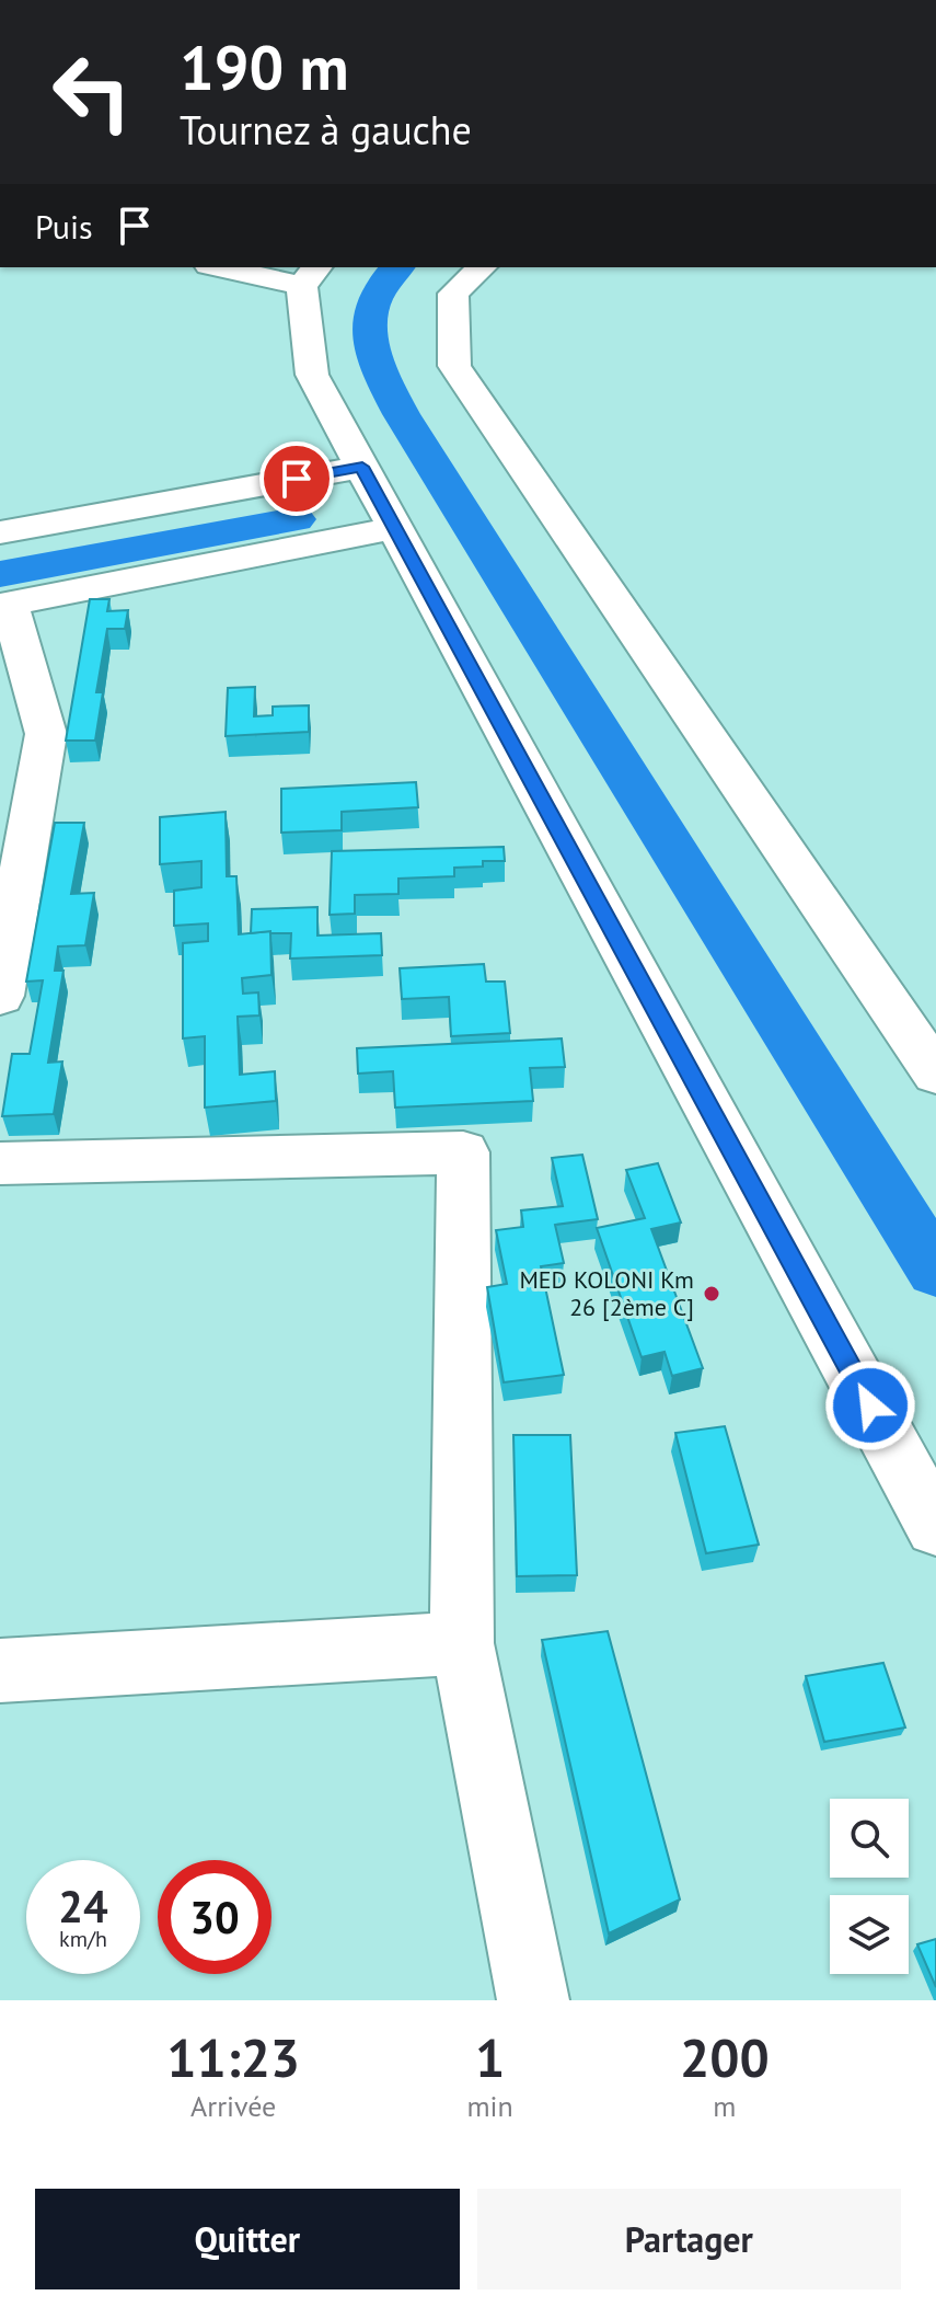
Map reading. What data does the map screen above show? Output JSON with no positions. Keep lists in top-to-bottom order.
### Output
{
  "places": ["MED KOLONI Km 26 [2ème C]"],
  "page": {
    "turn": ["190 m", "Tournez à gauche"],
    "then": "Puis",
    "speed": "24 km/h",
    "limit": "30",
    "eta": [
      "11:23",
      "Arrivée",
      "1",
      "min",
      "200",
      "m"
    ],
    "buttons": ["Quitter", "Partager"]
  }
}
